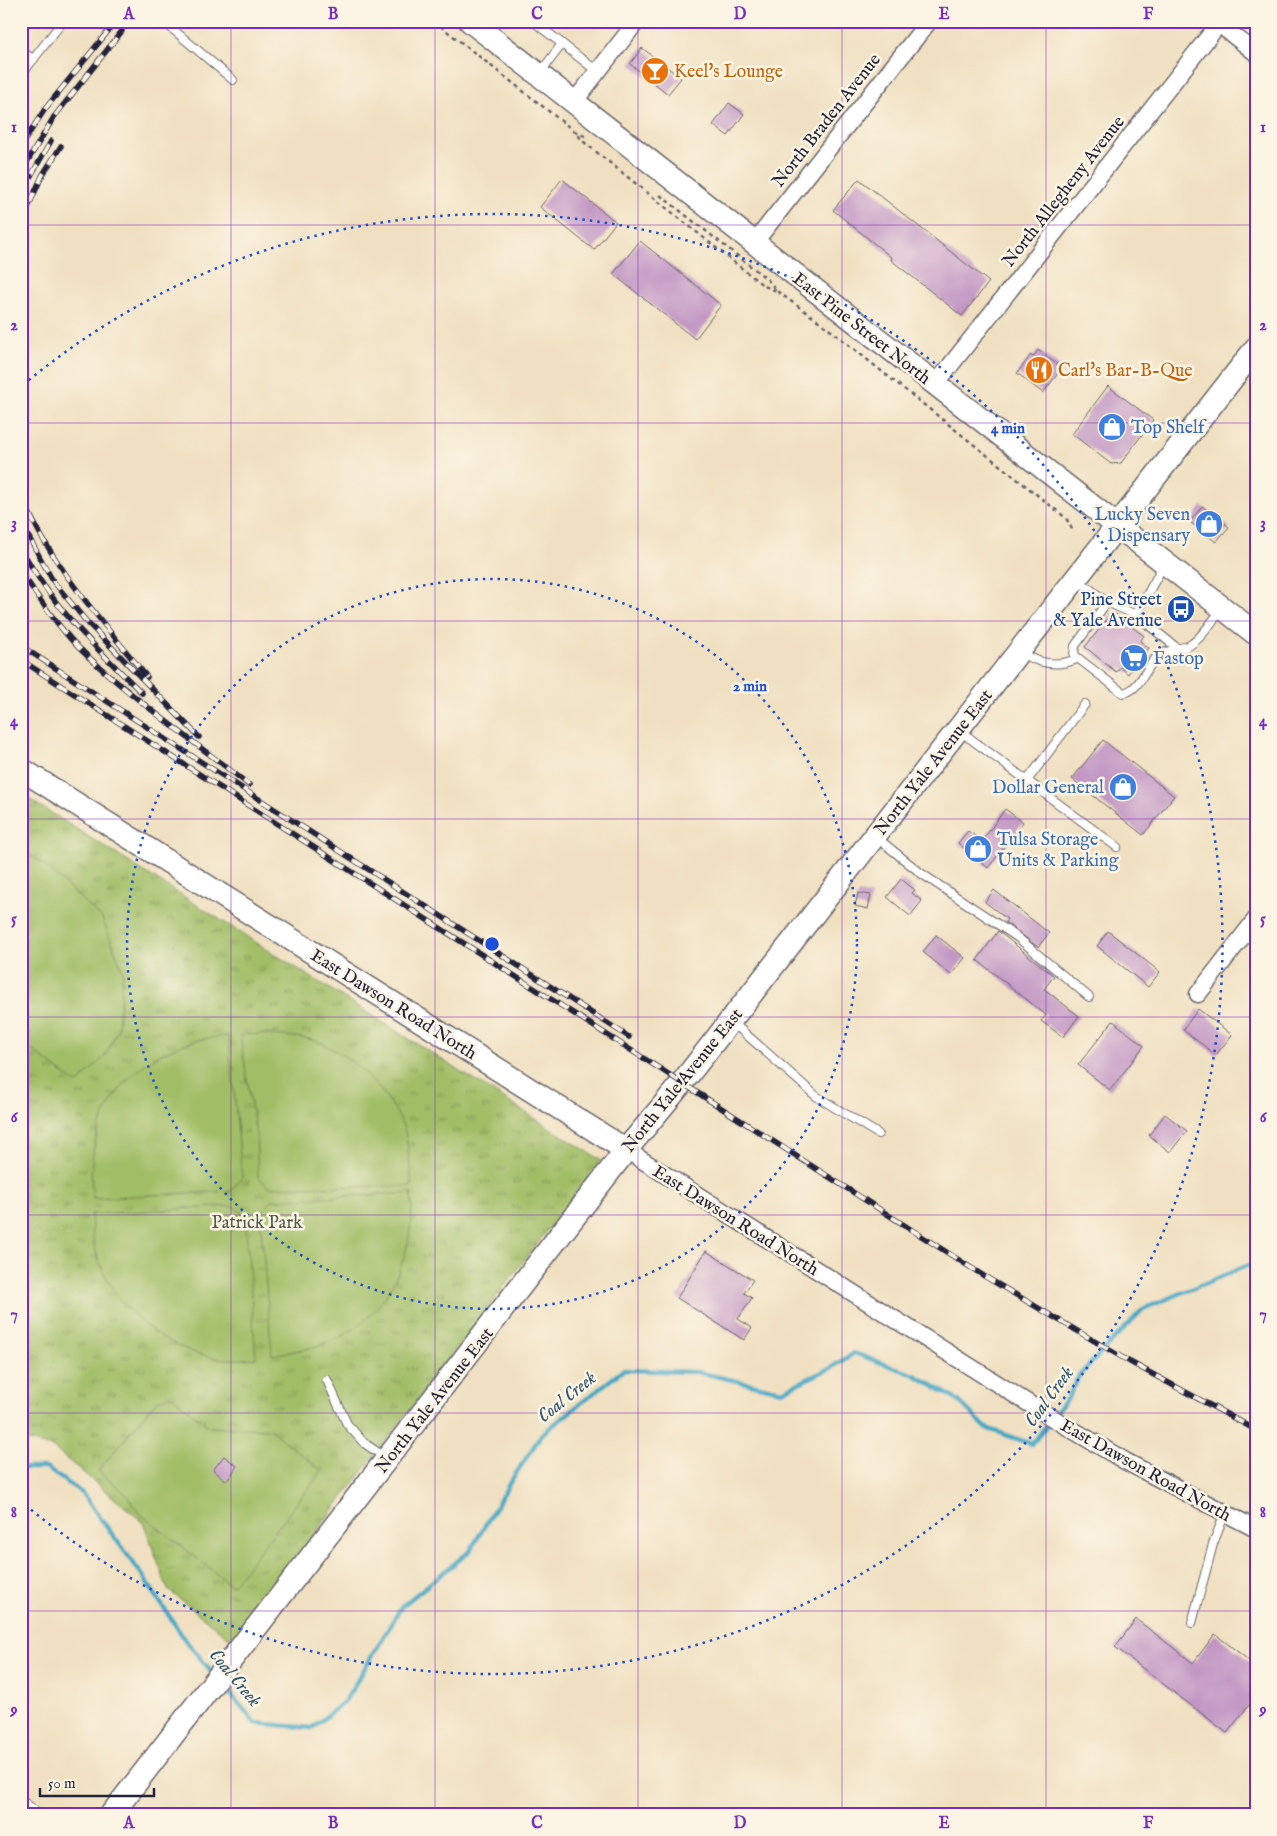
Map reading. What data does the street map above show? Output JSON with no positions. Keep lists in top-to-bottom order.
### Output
{
  "streets": {
    "main road": ["East Pine Street North", "North Yale Avenue East", "East Dawson Road North"],
    "street": ["North Braden Avenue", "North Allegheny Avenue"]
  },
  "crossings": [
    ["North Braden Avenue", "East Pine Street North"],
    ["North Allegheny Avenue", "East Pine Street North"],
    ["East Pine Street North", "North Yale Avenue East"],
    ["North Yale Avenue East", "East Dawson Road North"]
  ],
  "water": ["Coal Creek"],
  "parks": ["Patrick Park"],
  "places": {
    "bar": ["Keel's Lounge"],
    "restaurant": ["Carl's Bar-B-Que"],
    "shop": [
      "Top Shelf",
      "Lucky Seven Dispensary",
      "Dollar General",
      "Tulsa Storage Units & Parking"
    ],
    "bus stop": ["Pine Street & Yale Avenue"],
    "supermarket": ["Fastop"]
  },
  "scale_bar": "50 m",
  "grid": {
    "columns": [
      "A",
      "B",
      "C",
      "D",
      "E",
      "F"
    ],
    "rows": [
      "1",
      "2",
      "3",
      "4",
      "5",
      "6",
      "7",
      "8",
      "9"
    ]
  },
  "rings": ["4 min", "2 min"]
}
